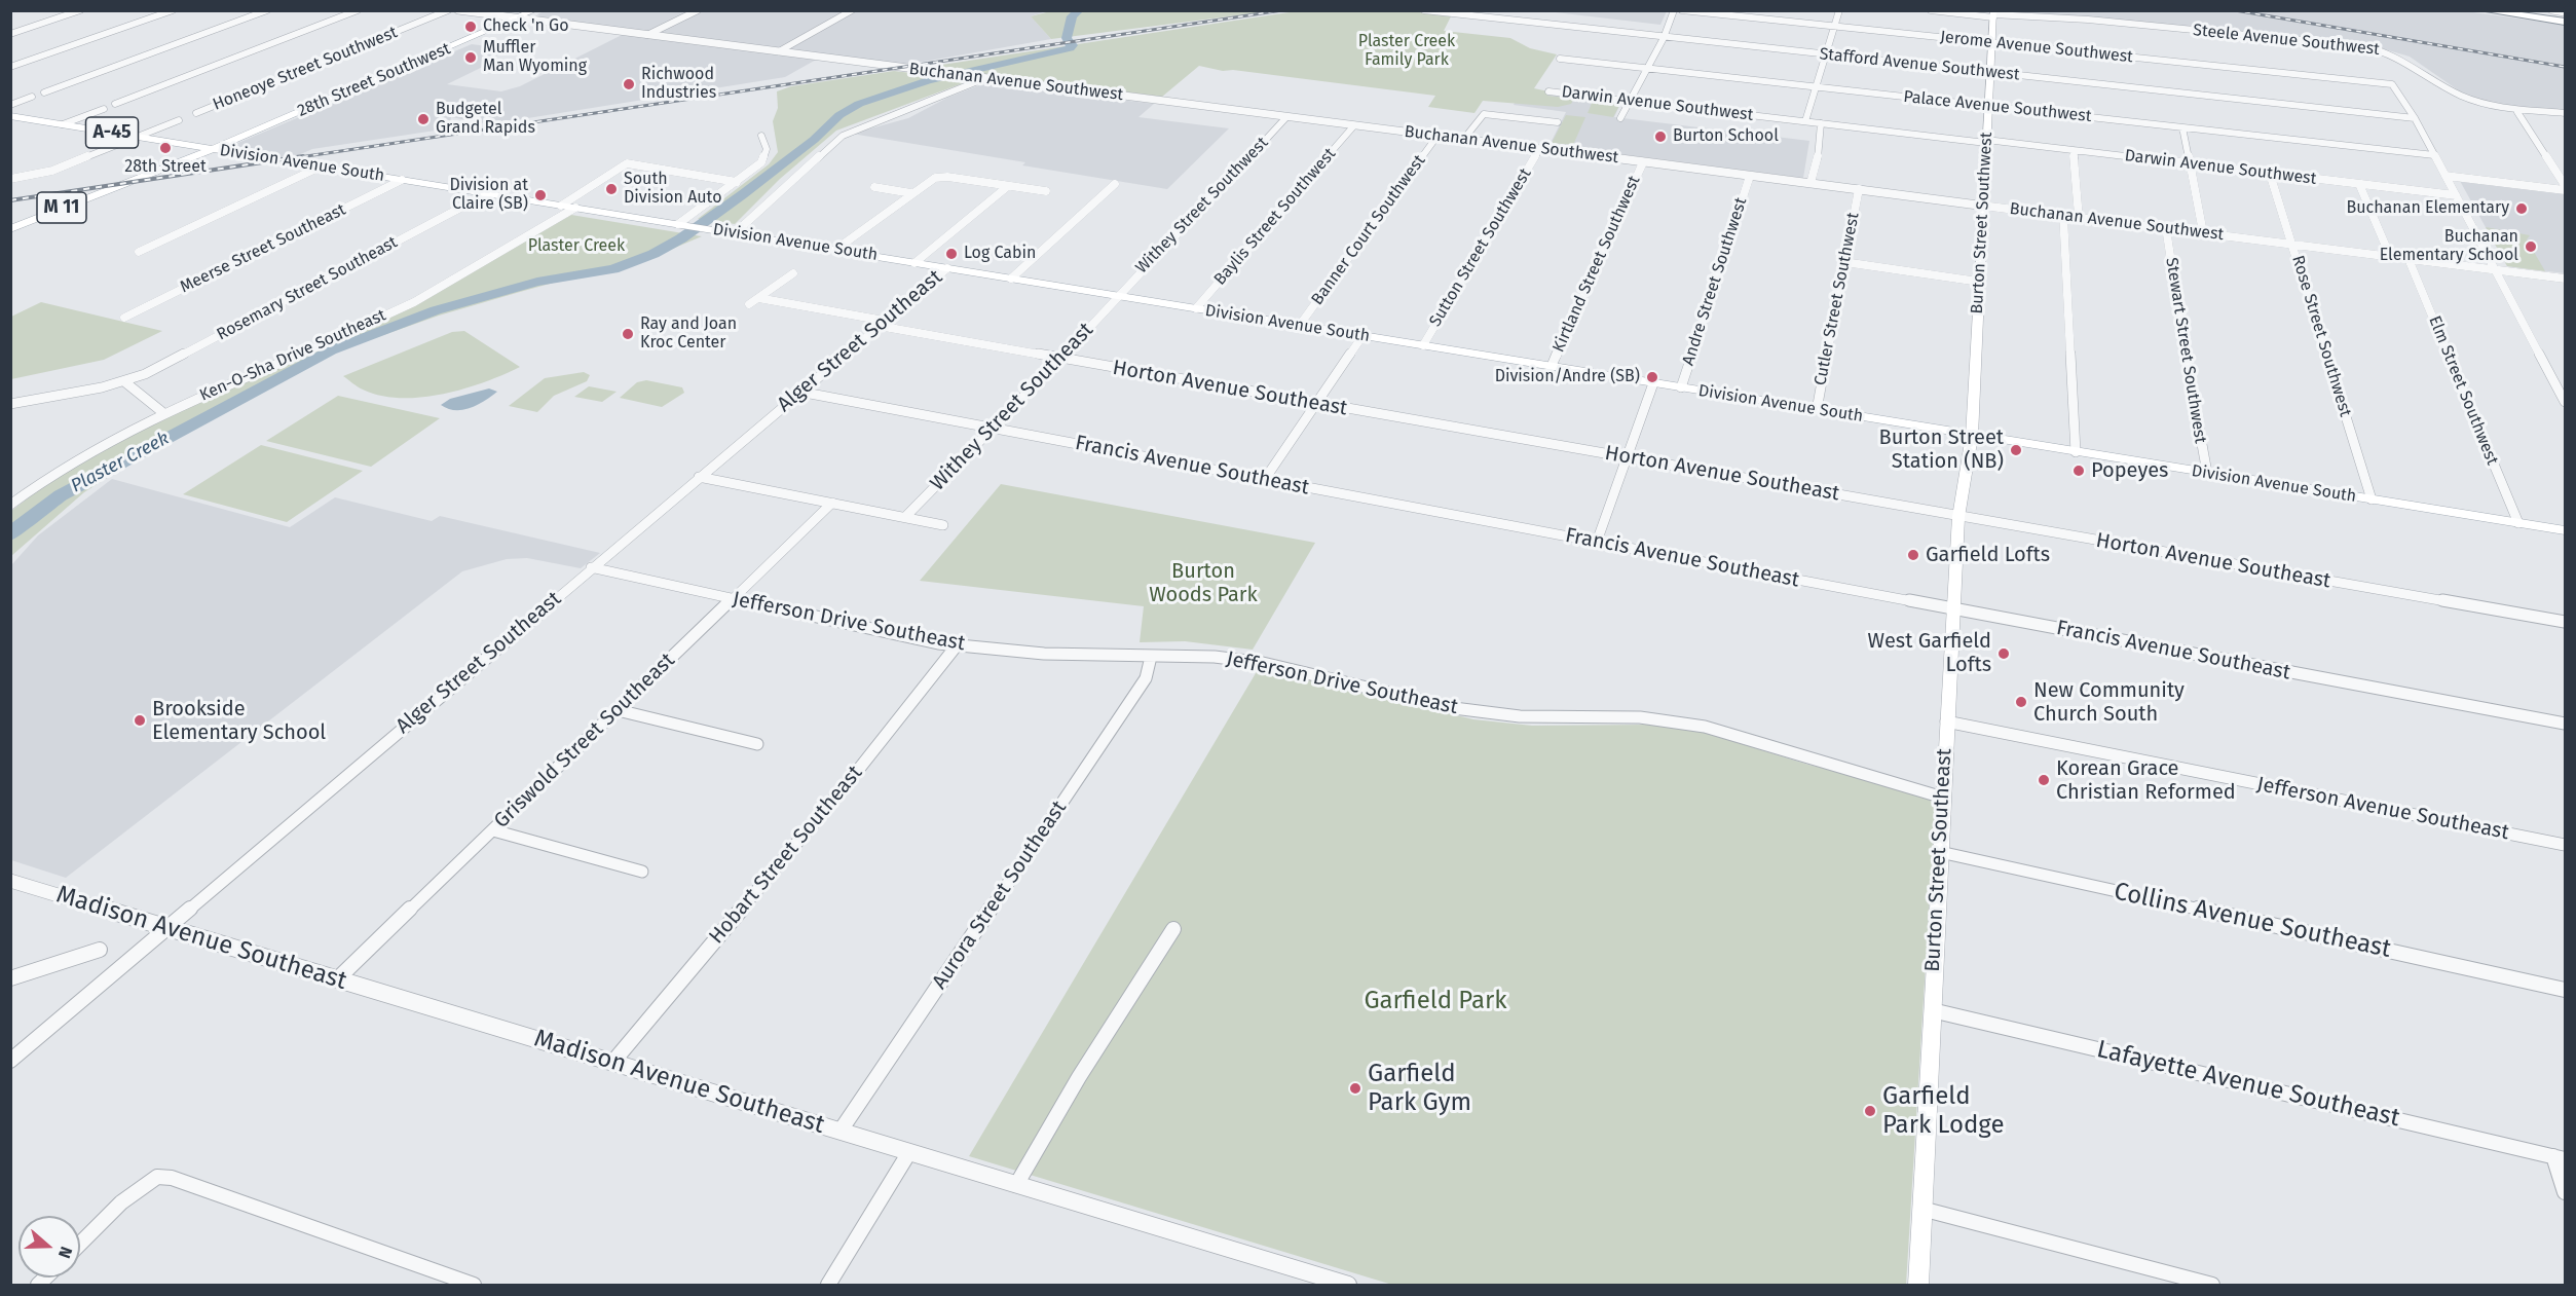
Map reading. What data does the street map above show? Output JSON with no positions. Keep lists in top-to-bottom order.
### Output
{
  "streets": {
    "main road": [
      "28th Street Southwest",
      "A-45",
      "Division Avenue South",
      "M 11",
      "Burton Street Southwest",
      "Burton Street Southeast"
    ],
    "street": [
      "Steele Avenue Southwest",
      "Jerome Avenue Southwest",
      "Stafford Avenue Southwest",
      "Honeoye Street Southwest",
      "Buchanan Avenue Southwest",
      "Darwin Avenue Southwest",
      "Palace Avenue Southwest",
      "Withey Street Southwest",
      "Baylis Street Southwest",
      "Banner Court Southwest",
      "Sutton Street Southwest",
      "Meerse Street Southeast",
      "Kirtland Street Southwest",
      "Andre Street Southwest",
      "Rosemary Street Southeast",
      "Cutler Street Southwest",
      "Rose Street Southwest",
      "Alger Street Southeast",
      "Stewart Street Southwest",
      "Ken-O-Sha Drive Southeast",
      "Horton Avenue Southeast",
      "Elm Street Southwest",
      "Withey Street Southeast",
      "Francis Avenue Southeast",
      "Jefferson Drive Southeast",
      "Griswold Street Southeast",
      "Jefferson Avenue Southeast",
      "Hobart Street Southeast",
      "Aurora Street Southeast",
      "Collins Avenue Southeast",
      "Madison Avenue Southeast",
      "Lafayette Avenue Southeast"
    ]
  },
  "crossings": [
    ["Steele Avenue Southwest", "Burton Street Southwest"],
    ["Jerome Avenue Southwest", "Stafford Avenue Southwest"],
    ["Jerome Avenue Southwest", "Burton Street Southwest"],
    ["Stafford Avenue Southwest", "Burton Street Southwest"],
    ["28th Street Southwest", "Buchanan Avenue Southwest"],
    ["28th Street Southwest", "Division Avenue South"],
    ["28th Street Southwest", "M 11"],
    ["Buchanan Avenue Southwest", "Withey Street Southwest"],
    ["Buchanan Avenue Southwest", "Baylis Street Southwest"],
    ["Buchanan Avenue Southwest", "Burton Street Southwest"],
    ["Buchanan Avenue Southwest", "Banner Court Southwest"],
    ["Buchanan Avenue Southwest", "Sutton Street Southwest"],
    ["Buchanan Avenue Southwest", "Kirtland Street Southwest"],
    ["Buchanan Avenue Southwest", "Andre Street Southwest"],
    ["Buchanan Avenue Southwest", "Cutler Street Southwest"],
    ["Buchanan Avenue Southwest", "Rose Street Southwest"],
    ["Buchanan Avenue Southwest", "Stewart Street Southwest"],
    ["Buchanan Avenue Southwest", "Elm Street Southwest"],
    ["Darwin Avenue Southwest", "Burton Street Southwest"],
    ["Darwin Avenue Southwest", "Rose Street Southwest"],
    ["Palace Avenue Southwest", "Burton Street Southwest"],
    ["Division Avenue South", "Withey Street Southwest"],
    ["Division Avenue South", "M 11"],
    ["Division Avenue South", "Baylis Street Southwest"],
    ["Division Avenue South", "Burton Street Southwest"],
    ["Division Avenue South", "Banner Court Southwest"],
    ["Division Avenue South", "Sutton Street Southwest"],
    ["Division Avenue South", "Meerse Street Southeast"],
    ["Division Avenue South", "Kirtland Street Southwest"],
    ["Division Avenue South", "Andre Street Southwest"],
    ["Division Avenue South", "Rosemary Street Southeast"],
    ["Division Avenue South", "Cutler Street Southwest"],
    ["Division Avenue South", "Rose Street Southwest"],
    ["Division Avenue South", "Alger Street Southeast"],
    ["Division Avenue South", "Stewart Street Southwest"],
    ["Division Avenue South", "Ken-O-Sha Drive Southeast"],
    ["Division Avenue South", "Elm Street Southwest"],
    ["Division Avenue South", "Withey Street Southeast"],
    ["Division Avenue South", "Burton Street Southeast"],
    ["Withey Street Southwest", "Withey Street Southeast"],
    ["Burton Street Southwest", "Burton Street Southeast"],
    ["Alger Street Southeast", "Horton Avenue Southeast"],
    ["Alger Street Southeast", "Francis Avenue Southeast"],
    ["Alger Street Southeast", "Jefferson Drive Southeast"],
    ["Alger Street Southeast", "Madison Avenue Southeast"],
    ["Horton Avenue Southeast", "Withey Street Southeast"],
    ["Horton Avenue Southeast", "Burton Street Southeast"],
    ["Withey Street Southeast", "Francis Avenue Southeast"],
    ["Francis Avenue Southeast", "Burton Street Southeast"],
    ["Jefferson Drive Southeast", "Griswold Street Southeast"],
    ["Jefferson Drive Southeast", "Hobart Street Southeast"],
    ["Jefferson Drive Southeast", "Burton Street Southeast"],
    ["Jefferson Drive Southeast", "Aurora Street Southeast"],
    ["Griswold Street Southeast", "Madison Avenue Southeast"],
    ["Jefferson Avenue Southeast", "Burton Street Southeast"],
    ["Hobart Street Southeast", "Madison Avenue Southeast"],
    ["Burton Street Southeast", "Collins Avenue Southeast"],
    ["Burton Street Southeast", "Lafayette Avenue Southeast"],
    ["Aurora Street Southeast", "Madison Avenue Southeast"]
  ],
  "water": ["Plaster Creek"],
  "parks": [
    "Plaster Creek Family Park",
    "Plaster Creek",
    "Burton Woods Park",
    "Garfield Park"
  ],
  "places": [
    "Check 'n Go",
    "Muffler Man Wyoming",
    "Richwood Industries",
    "Budgetel Grand Rapids",
    "Burton School",
    "28th Street",
    "South Division Auto",
    "Division at Claire (SB)",
    "Buchanan Elementary",
    "Buchanan Elementary School",
    "Log Cabin",
    "Ray and Joan Kroc Center",
    "Division/Andre (SB)",
    "Burton Street Station (NB)",
    "Popeyes",
    "Garfield Lofts",
    "West Garfield Lofts",
    "New Community Church South",
    "Brookside Elementary School",
    "Korean Grace Christian Reformed",
    "Garfield Park Gym",
    "Garfield Park Lodge"
  ],
  "north": "right"
}
